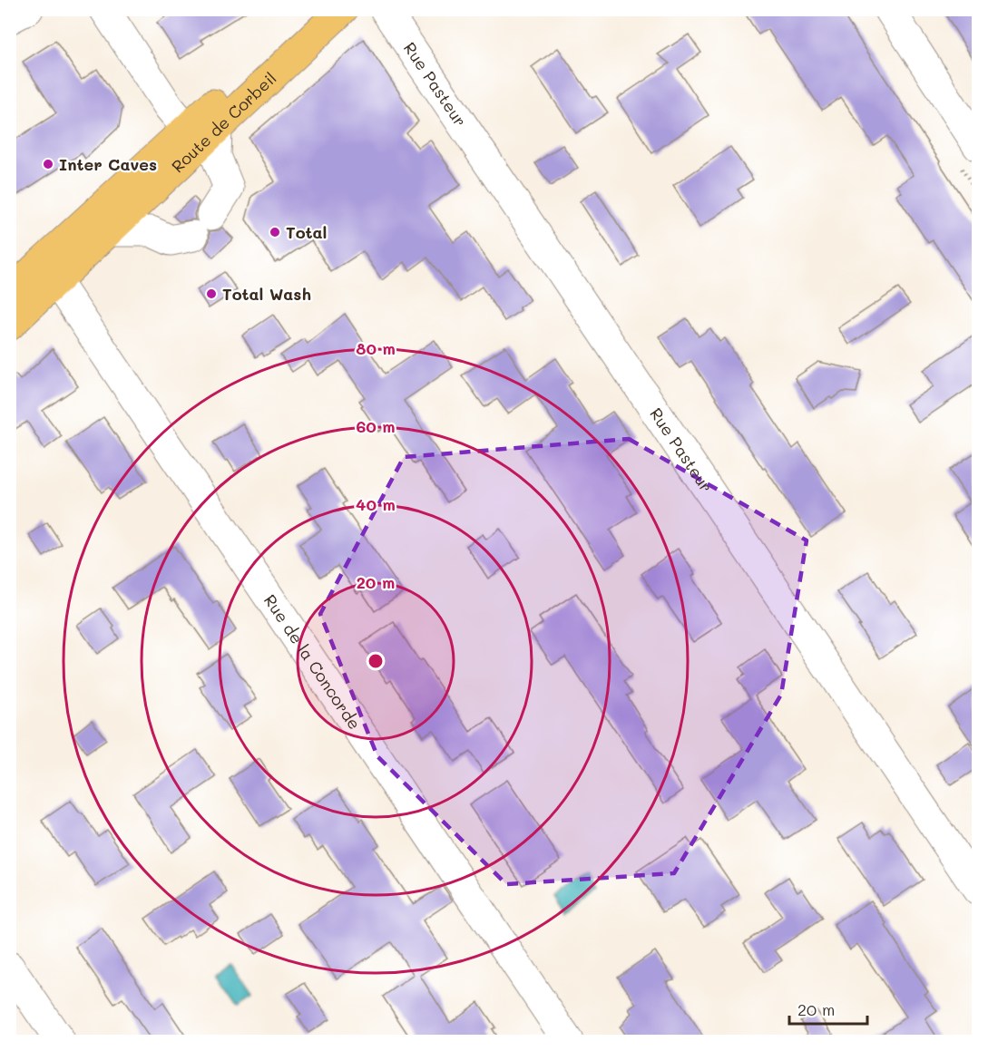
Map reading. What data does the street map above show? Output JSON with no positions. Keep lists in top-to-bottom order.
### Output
{
  "streets": {
    "main road": ["Route de Corbeil"],
    "street": ["Rue Pasteur", "Rue de la Concorde"]
  },
  "crossings": [
    ["Route de Corbeil", "Rue de la Concorde"]
  ],
  "places": ["Inter Caves", "Total", "Total Wash"],
  "scale_bar": "20 m",
  "rings": [
    "80 m",
    "60 m",
    "40 m",
    "20 m"
  ]
}
